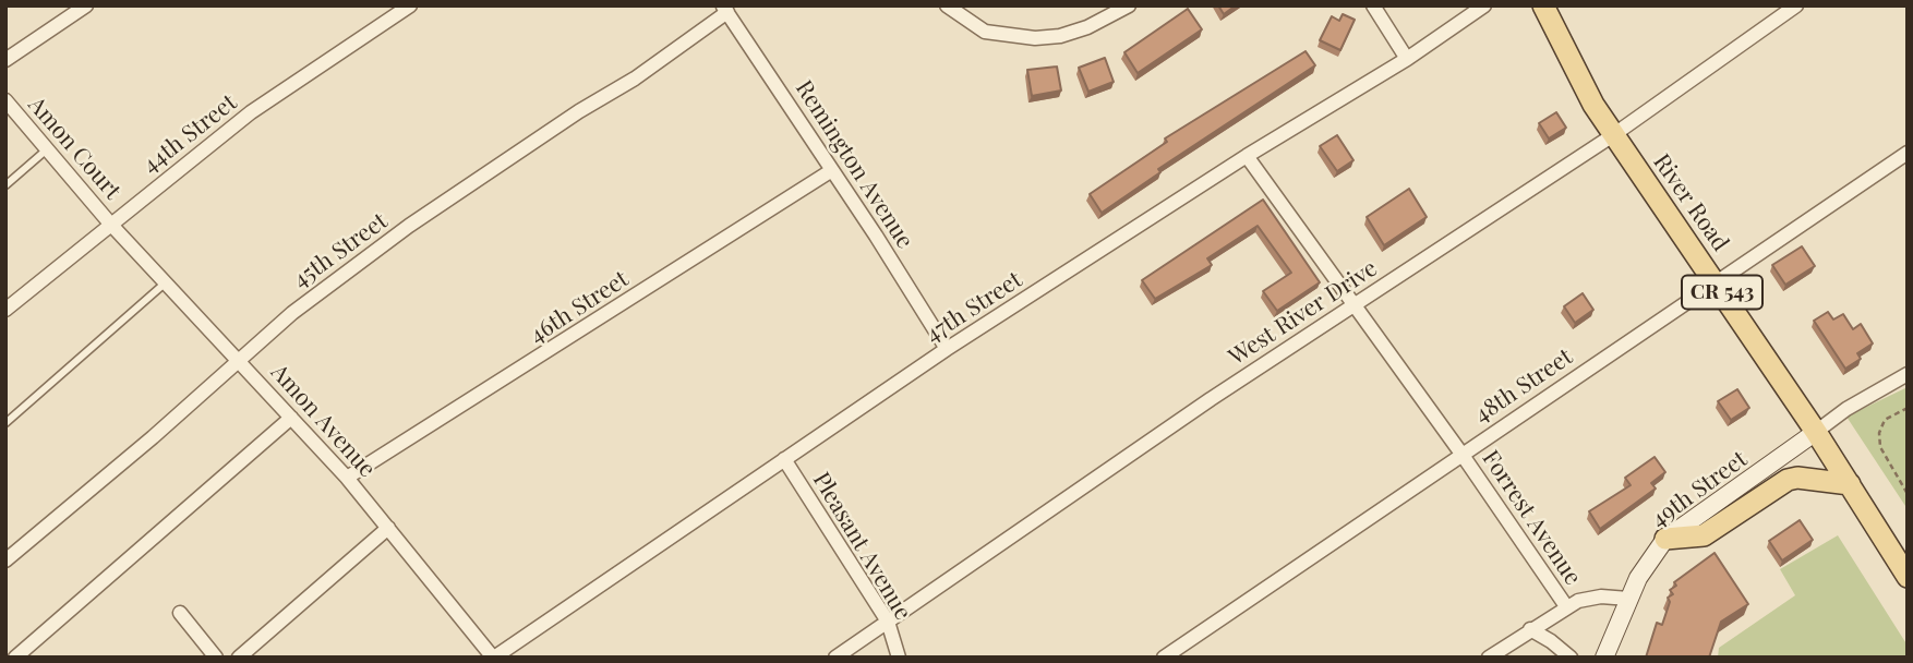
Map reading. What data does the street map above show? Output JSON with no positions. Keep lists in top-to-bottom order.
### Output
{
  "streets": {
    "main road": ["River Road", "CR 543", "49th Street"],
    "street": [
      "44th Street",
      "Amon Court",
      "Remington Avenue",
      "45th Street",
      "46th Street",
      "47th Street",
      "West River Drive",
      "48th Street",
      "Amon Avenue",
      "Forrest Avenue",
      "Pleasant Avenue"
    ]
  },
  "crossings": [
    ["44th Street", "Amon Court"],
    ["44th Street", "Amon Avenue"],
    ["Amon Court", "Amon Avenue"],
    ["Remington Avenue", "45th Street"],
    ["Remington Avenue", "46th Street"],
    ["Remington Avenue", "47th Street"],
    ["River Road", "West River Drive"],
    ["River Road", "48th Street"],
    ["River Road", "49th Street"],
    ["45th Street", "Amon Avenue"],
    ["46th Street", "Amon Avenue"],
    ["47th Street", "Amon Avenue"],
    ["47th Street", "Forrest Avenue"],
    ["47th Street", "Pleasant Avenue"],
    ["West River Drive", "Forrest Avenue"],
    ["West River Drive", "Pleasant Avenue"],
    ["48th Street", "Forrest Avenue"]
  ]
}
